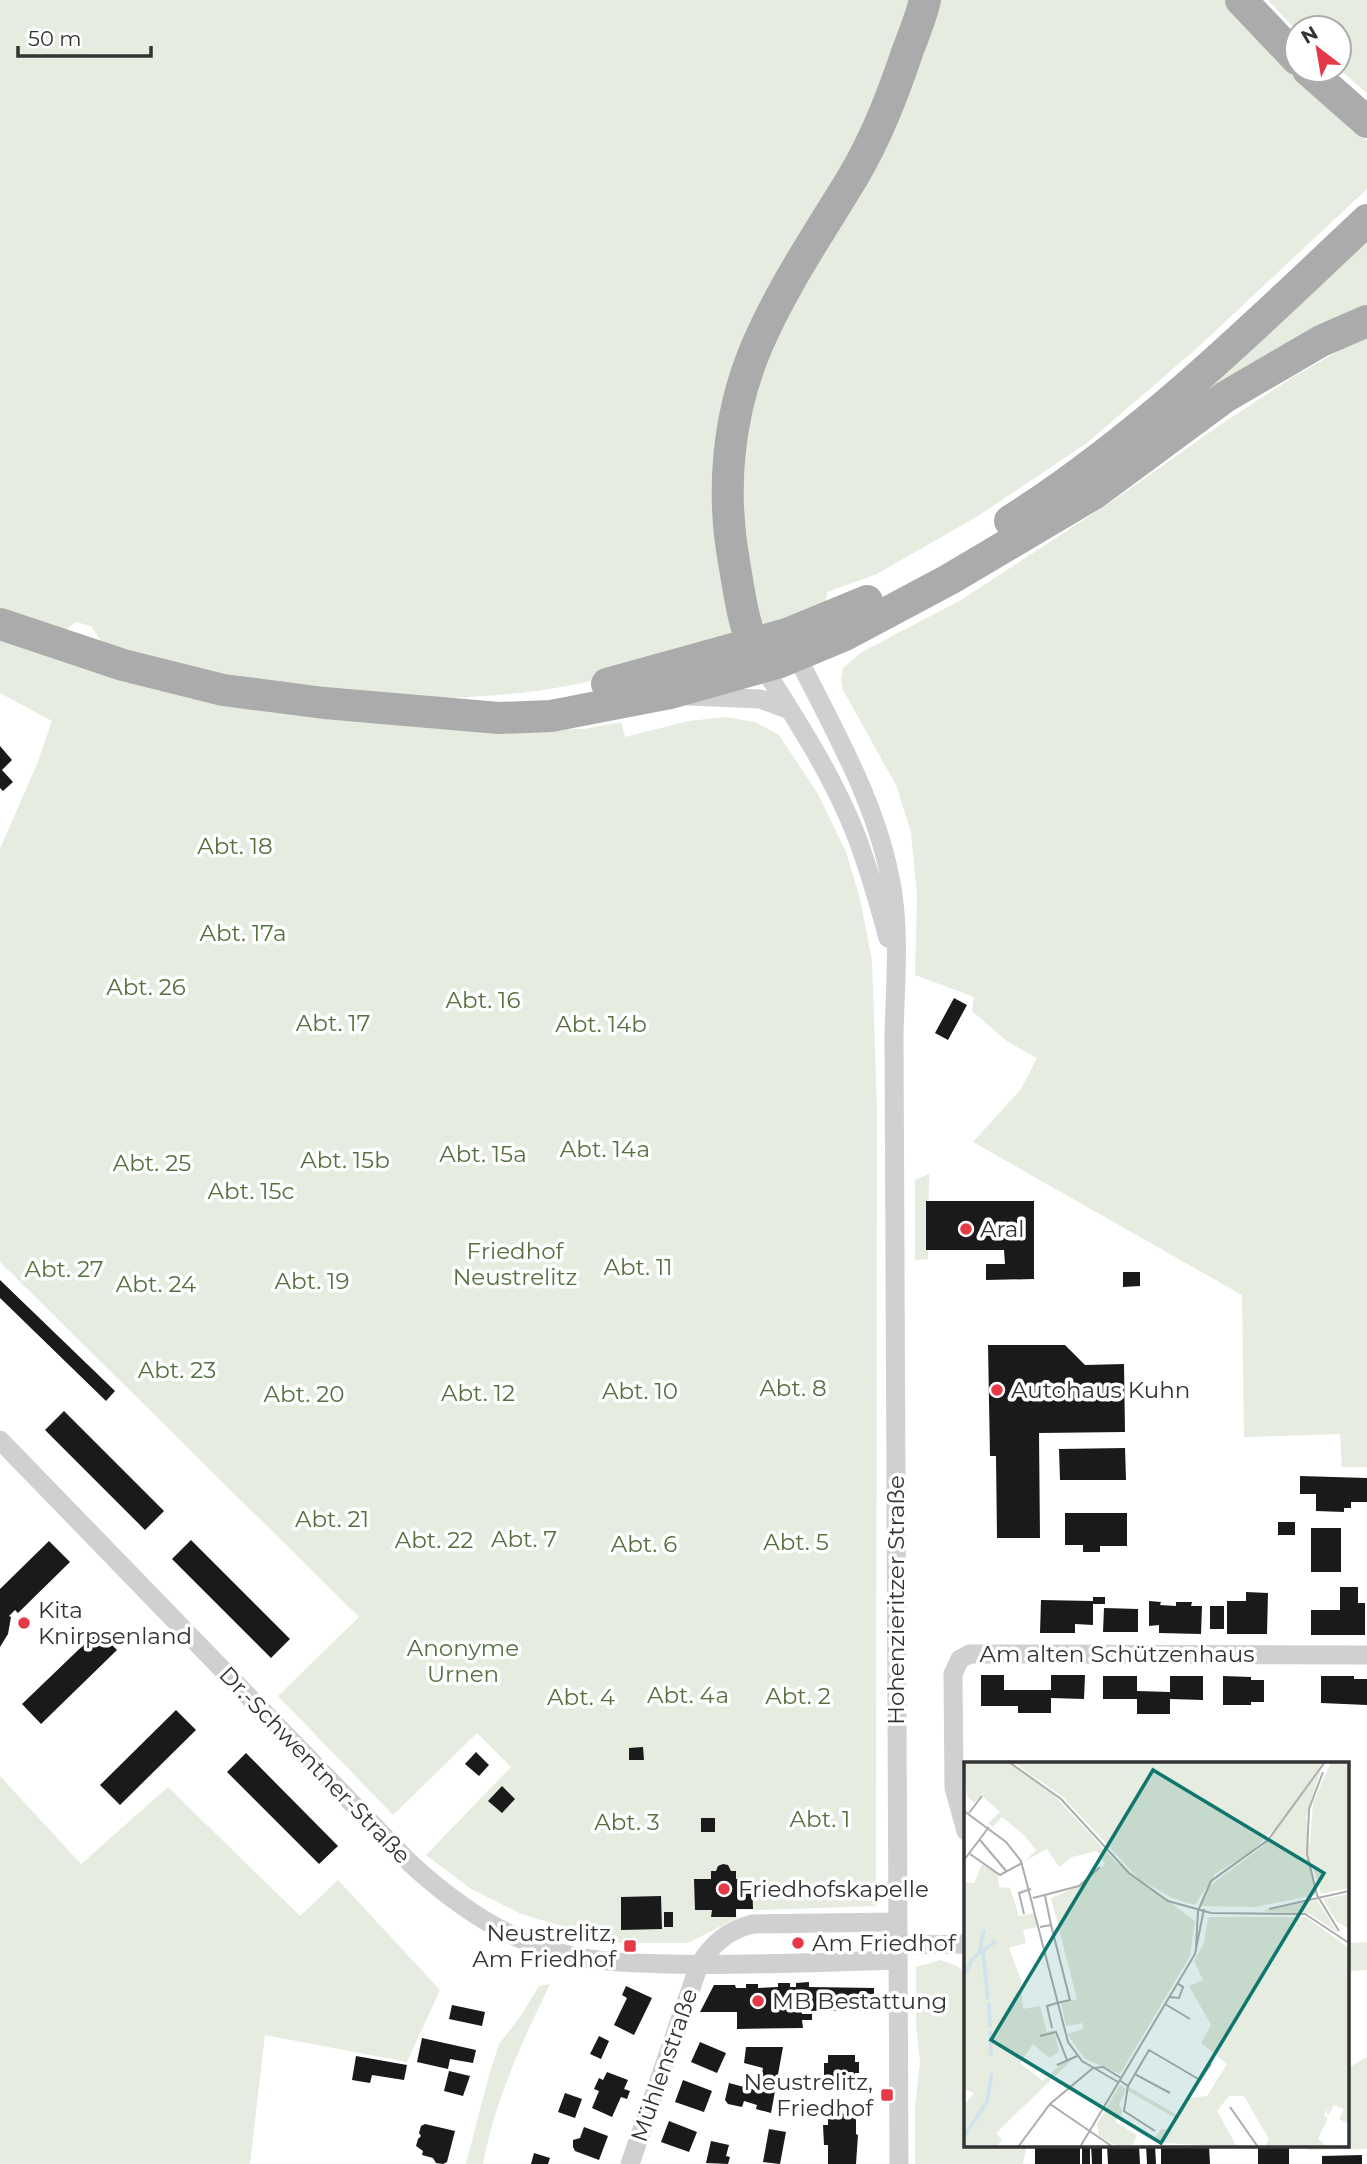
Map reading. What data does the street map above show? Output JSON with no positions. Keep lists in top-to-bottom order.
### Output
{
  "streets": {
    "street": [
      "Hohenzieritzer Straße",
      "Am alten Schützenhaus",
      "Dr.-Schwentner-Straße",
      "Mühlenstraße"
    ]
  },
  "crossings": [
    ["Hohenzieritzer Straße", "Dr.-Schwentner-Straße"],
    ["Dr.-Schwentner-Straße", "Mühlenstraße"]
  ],
  "parks": [
    "Abt. 18",
    "Abt. 17a",
    "Abt. 26",
    "Abt. 16",
    "Abt. 17",
    "Abt. 14b",
    "Abt. 14a",
    "Abt. 15a",
    "Abt. 15b",
    "Abt. 25",
    "Abt. 15c",
    "Friedhof Neustrelitz",
    "Abt. 11",
    "Abt. 27",
    "Abt. 19",
    "Abt. 24",
    "Abt. 23",
    "Abt. 8",
    "Abt. 10",
    "Abt. 12",
    "Abt. 20",
    "Abt. 21",
    "Abt. 7",
    "Abt. 22",
    "Abt. 5",
    "Abt. 6",
    "Anonyme Urnen",
    "Abt. 4a",
    "Abt. 2",
    "Abt. 4",
    "Abt. 1",
    "Abt. 3"
  ],
  "places": {
    "other": [
      "Aral",
      "Autohaus Kuhn",
      "Kita Knirpsenland",
      "Friedhofskapelle",
      "Am Friedhof",
      "MB Bestattung"
    ],
    "transit": ["Neustrelitz, Am Friedhof", "Neustrelitz, Friedhof"]
  },
  "scale_bar": "50 m",
  "north": "top left"
}
